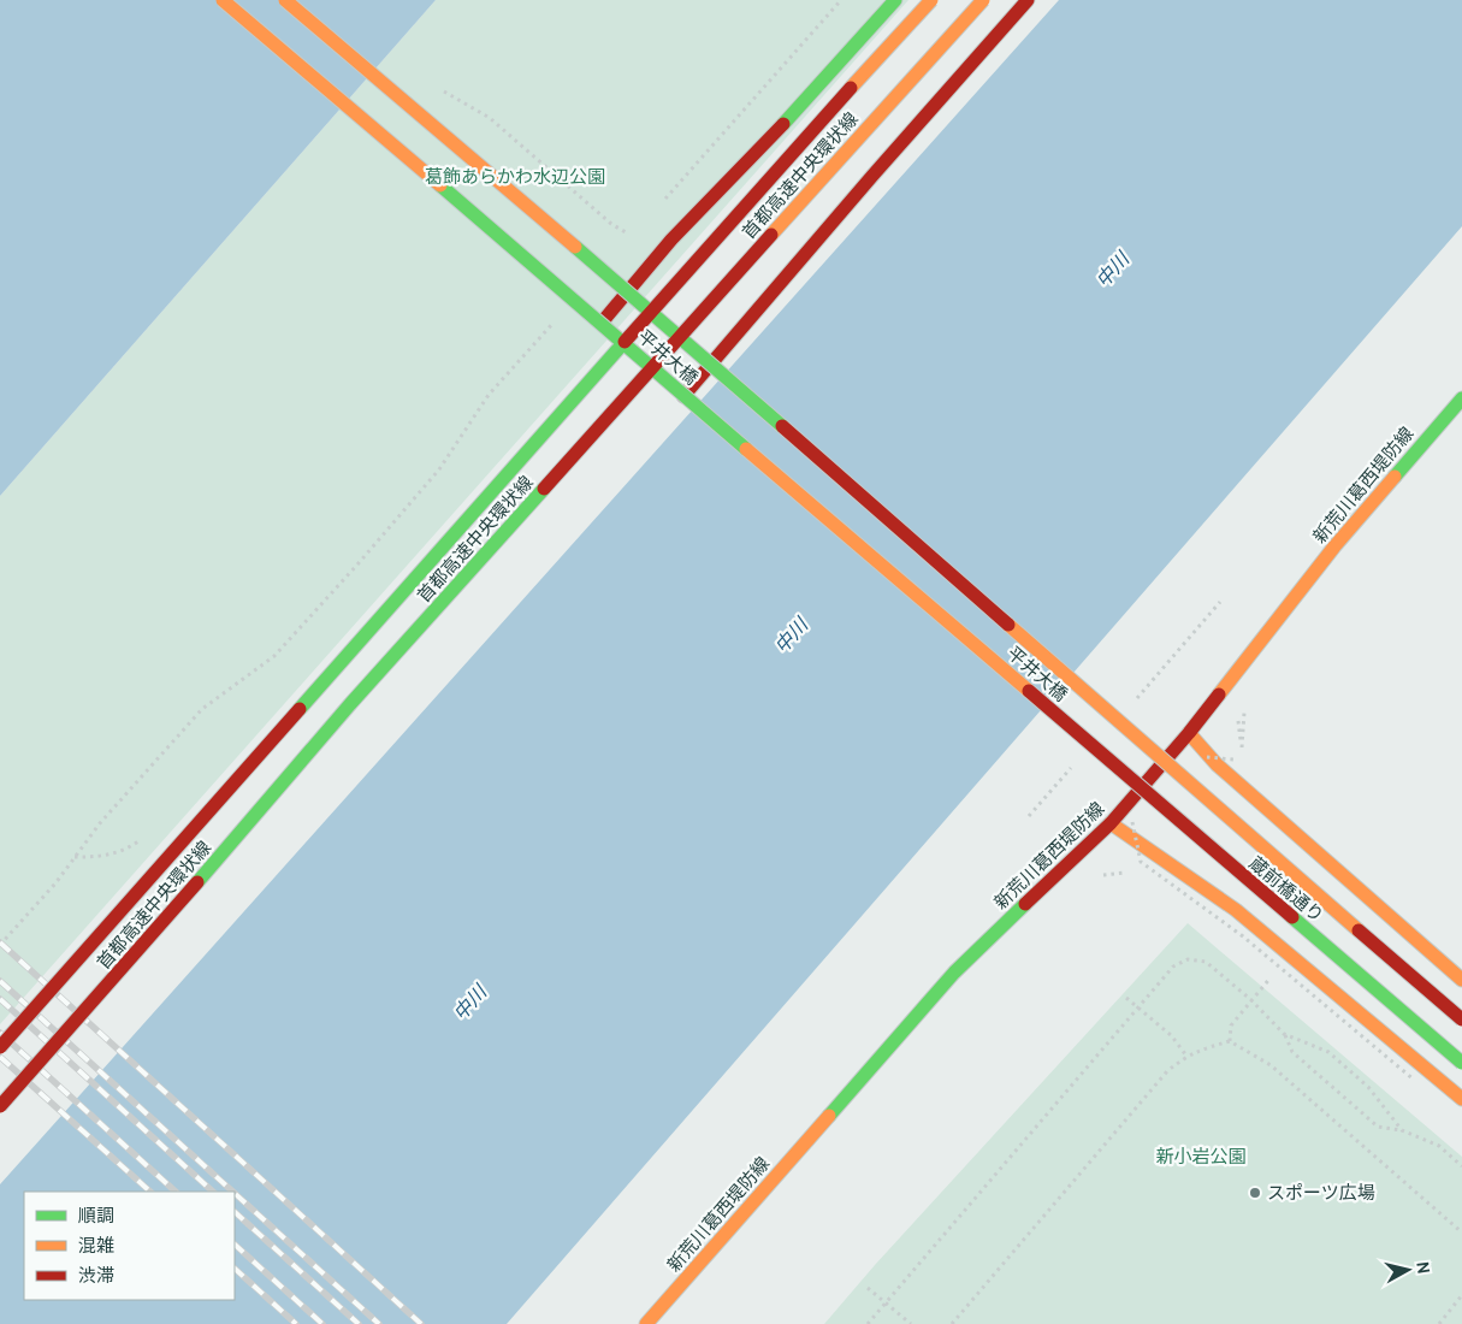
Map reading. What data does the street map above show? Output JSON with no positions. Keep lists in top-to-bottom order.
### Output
{
  "streets": {
    "main road": [
      "首都高速中央環状線",
      "平井大橋",
      "新荒川葛西堤防線",
      "蔵前橋通り"
    ]
  },
  "crossings": [
    ["平井大橋", "蔵前橋通り"]
  ],
  "water": ["中川"],
  "parks": ["葛飾あらかわ水辺公園", "新小岩公園"],
  "places": ["スポーツ広場"],
  "legend": ["順調", "混雑", "渋滞"],
  "north": "right"
}
